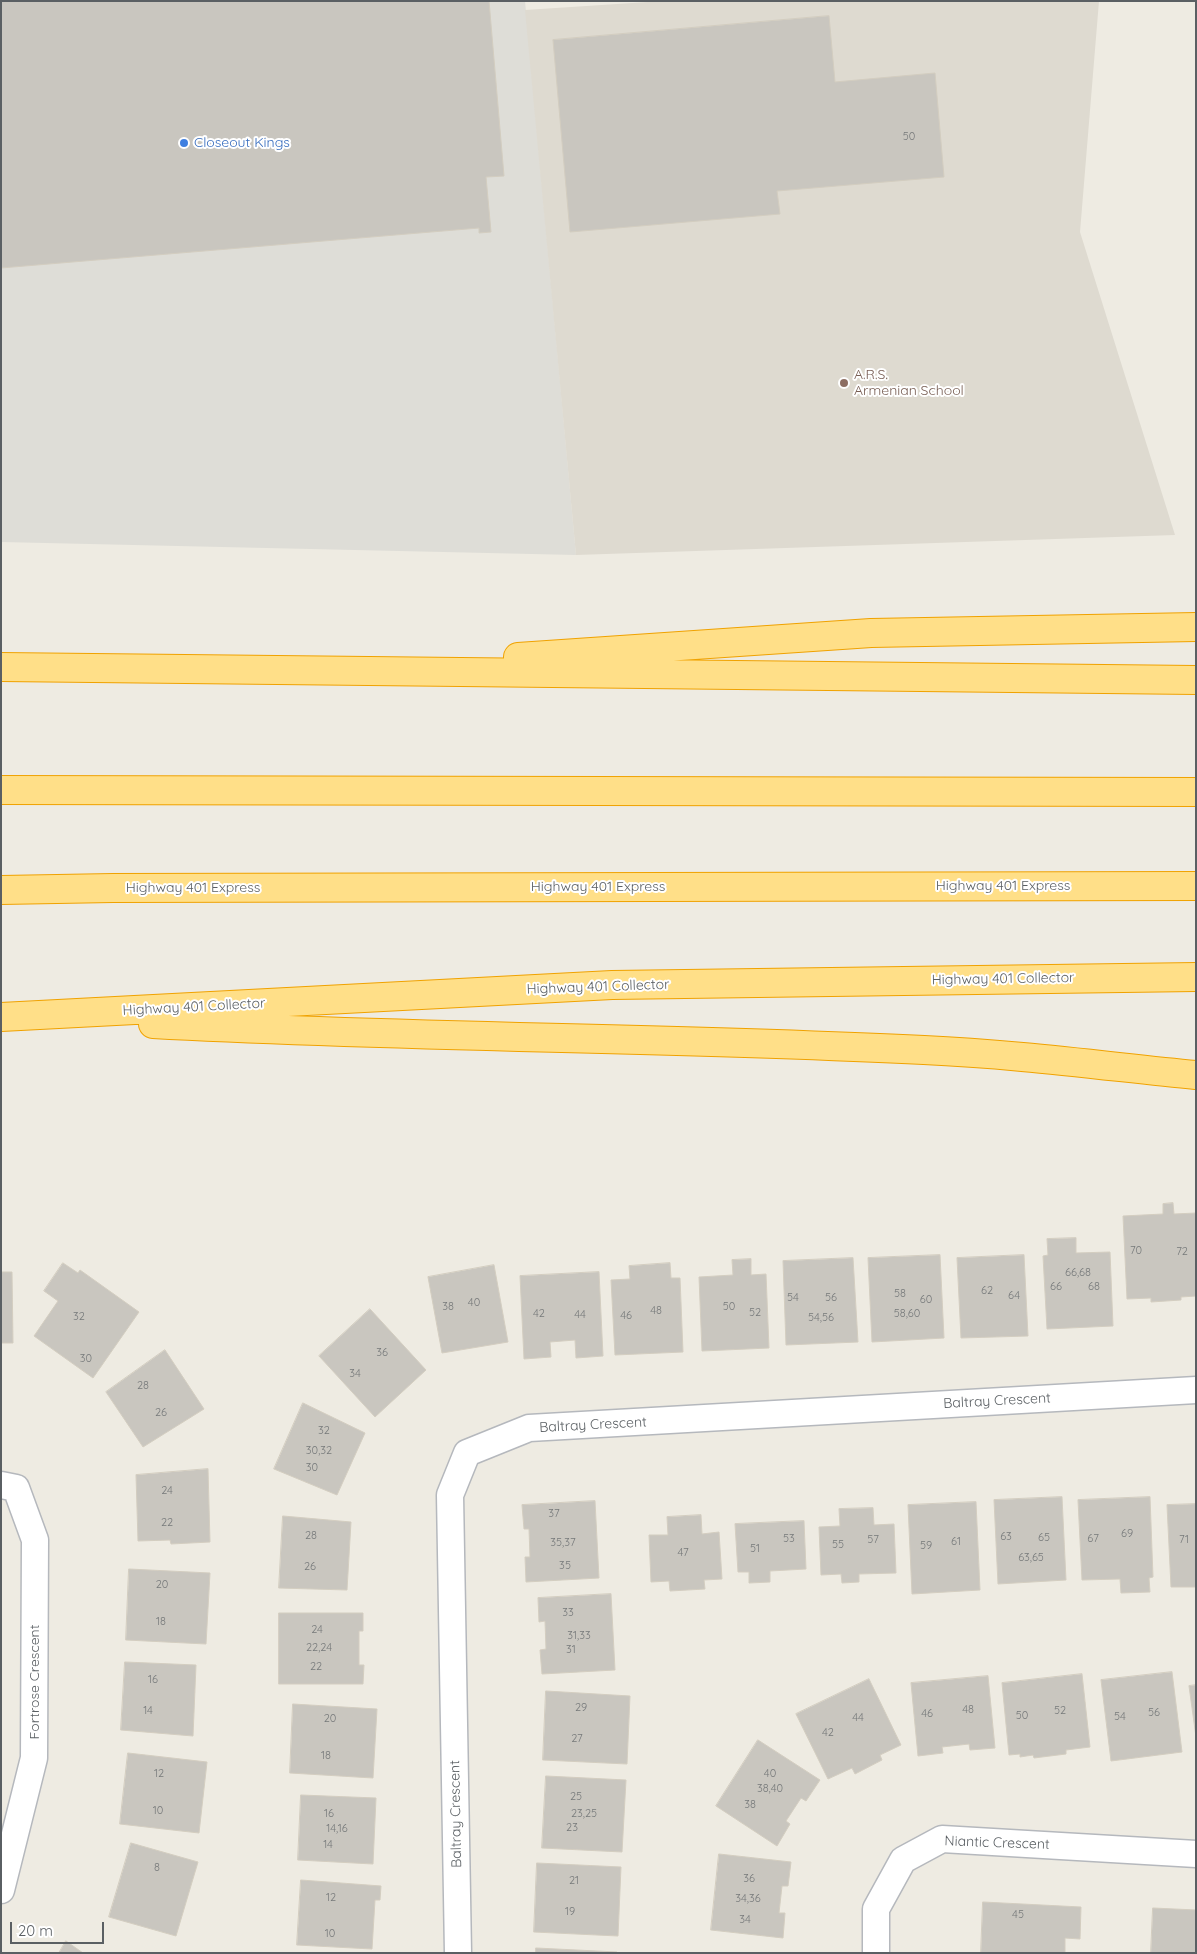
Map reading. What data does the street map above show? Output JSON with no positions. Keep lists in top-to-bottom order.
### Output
{
  "streets": {
    "highway": ["Highway 401 Express", "Highway 401 Collector"],
    "street": ["Baltray Crescent", "Fortrose Crescent", "Niantic Crescent"]
  },
  "places": ["Closeout Kings", "A.R.S. Armenian School"],
  "house_numbers": [
    "50",
    "70",
    "72",
    "66,68",
    "66",
    "68",
    "62",
    "58",
    "64",
    "54",
    "56",
    "60",
    "40",
    "38",
    "50",
    "48",
    "52",
    "42",
    "58,60",
    "44",
    "46",
    "32",
    "54,56",
    "36",
    "30",
    "34",
    "28",
    "26",
    "32",
    "30,32",
    "30",
    "24",
    "37",
    "22",
    "69",
    "28",
    "63",
    "65",
    "53",
    "67",
    "57",
    "71",
    "61",
    "35,37",
    "55",
    "59",
    "51",
    "47",
    "63,65",
    "35",
    "26",
    "20",
    "33",
    "18",
    "24",
    "31,33",
    "22,24",
    "31",
    "22",
    "16",
    "29",
    "48",
    "14",
    "52",
    "56",
    "46",
    "50",
    "54",
    "44",
    "20",
    "42",
    "27",
    "18",
    "12",
    "40",
    "38,40",
    "25",
    "38",
    "10",
    "16",
    "23,25",
    "23",
    "14,16",
    "14",
    "8",
    "36",
    "21",
    "12",
    "34,36",
    "19",
    "45",
    "34",
    "10"
  ],
  "scale_bar": "20 m"
}
